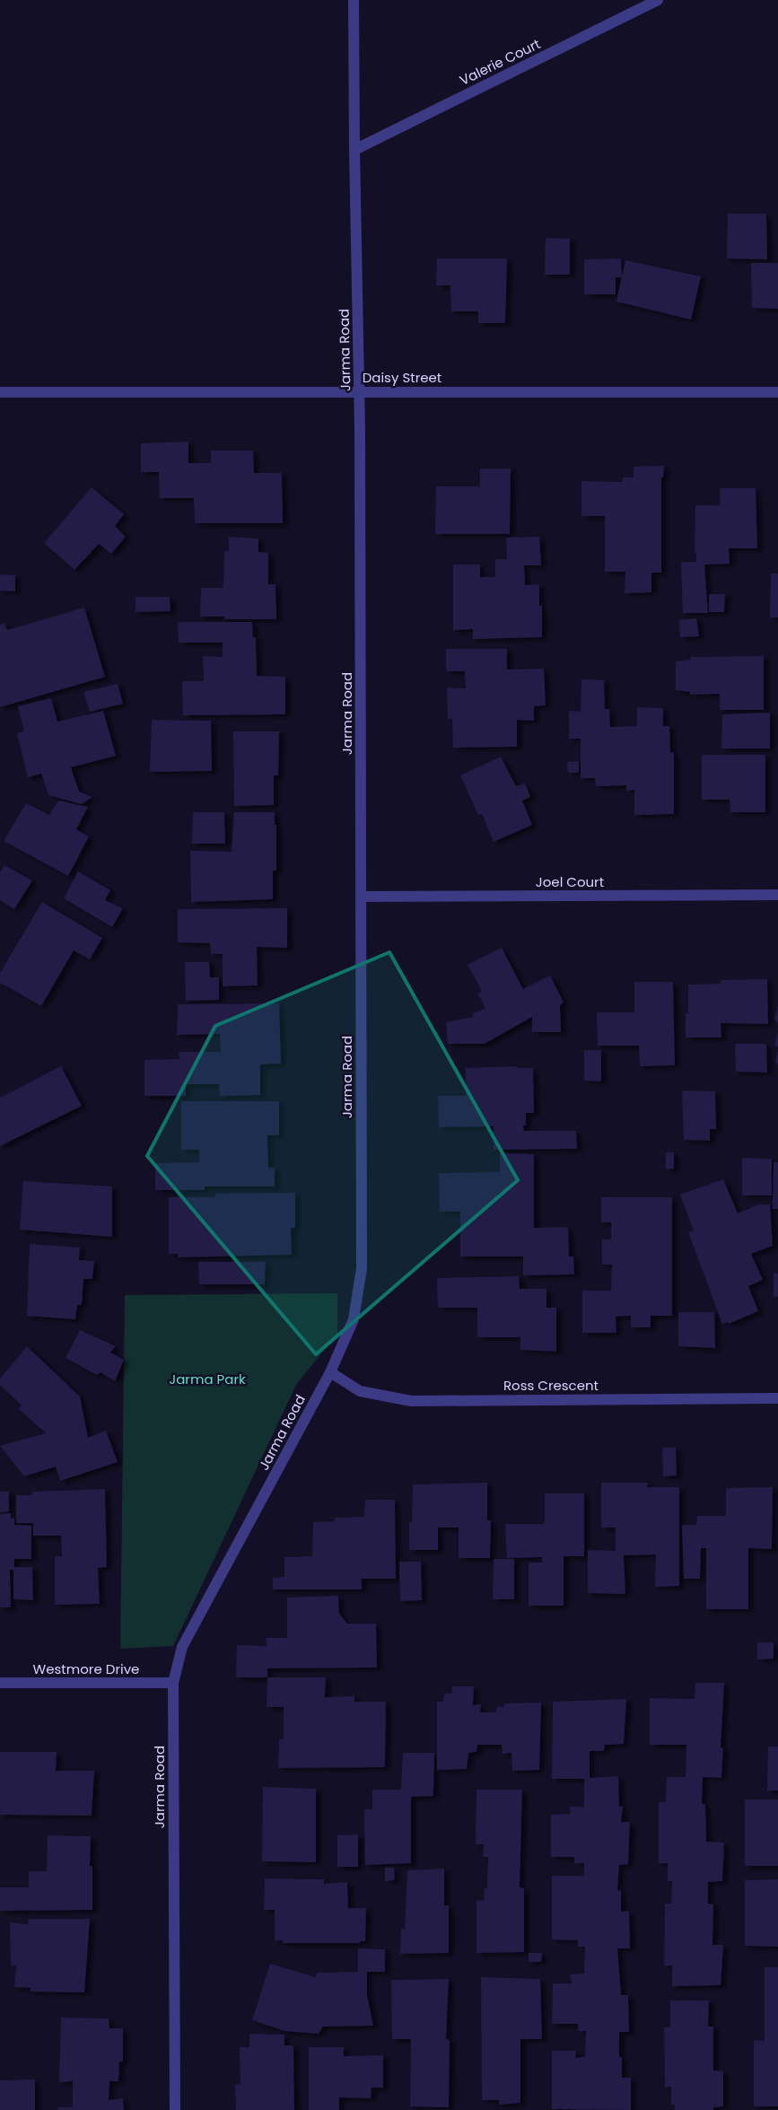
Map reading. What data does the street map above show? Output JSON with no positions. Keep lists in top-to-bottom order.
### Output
{
  "streets": {
    "street": [
      "Valerie Court",
      "Jarma Road",
      "Daisy Street",
      "Joel Court",
      "Ross Crescent",
      "Westmore Drive"
    ]
  },
  "crossings": [
    ["Valerie Court", "Jarma Road"],
    ["Jarma Road", "Daisy Street"],
    ["Jarma Road", "Joel Court"],
    ["Jarma Road", "Ross Crescent"],
    ["Jarma Road", "Westmore Drive"]
  ],
  "parks": ["Jarma Park"]
}
